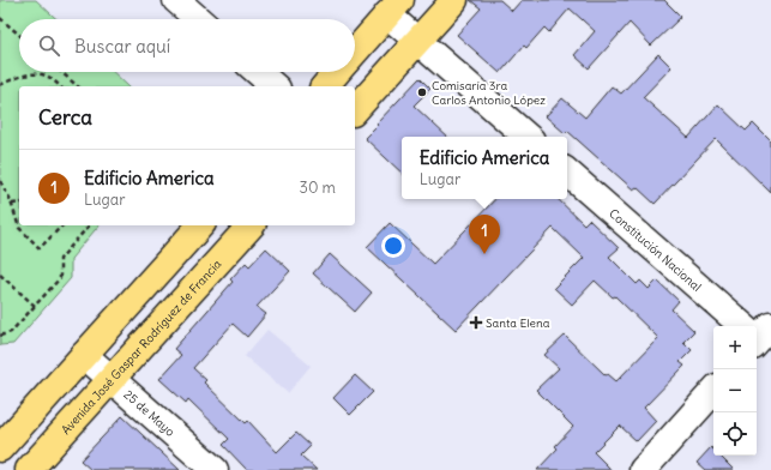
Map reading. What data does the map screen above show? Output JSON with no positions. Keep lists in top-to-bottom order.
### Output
{
  "streets": {
    "main road": ["Avenida José Gaspar Rodríguez de Francia"],
    "street": ["Constitución Nacional", "25 de Mayo"]
  },
  "crossings": [
    ["Avenida José Gaspar Rodríguez de Francia", "25 de Mayo"]
  ],
  "places": {
    "other": ["Comisaría 3ra Carlos Antonio López"],
    "health": ["Santa Elena"]
  },
  "page": {
    "search": "Buscar aquí",
    "heading": "Cerca",
    "popup": ["Edificio America", "Lugar"],
    "list": [
      {
        "mark": "1",
        "name": "Edificio America",
        "note": "Lugar",
        "value": "30 m"
      }
    ],
    "pins": "1",
    "map_buttons": ["+", "−"]
  }
}
